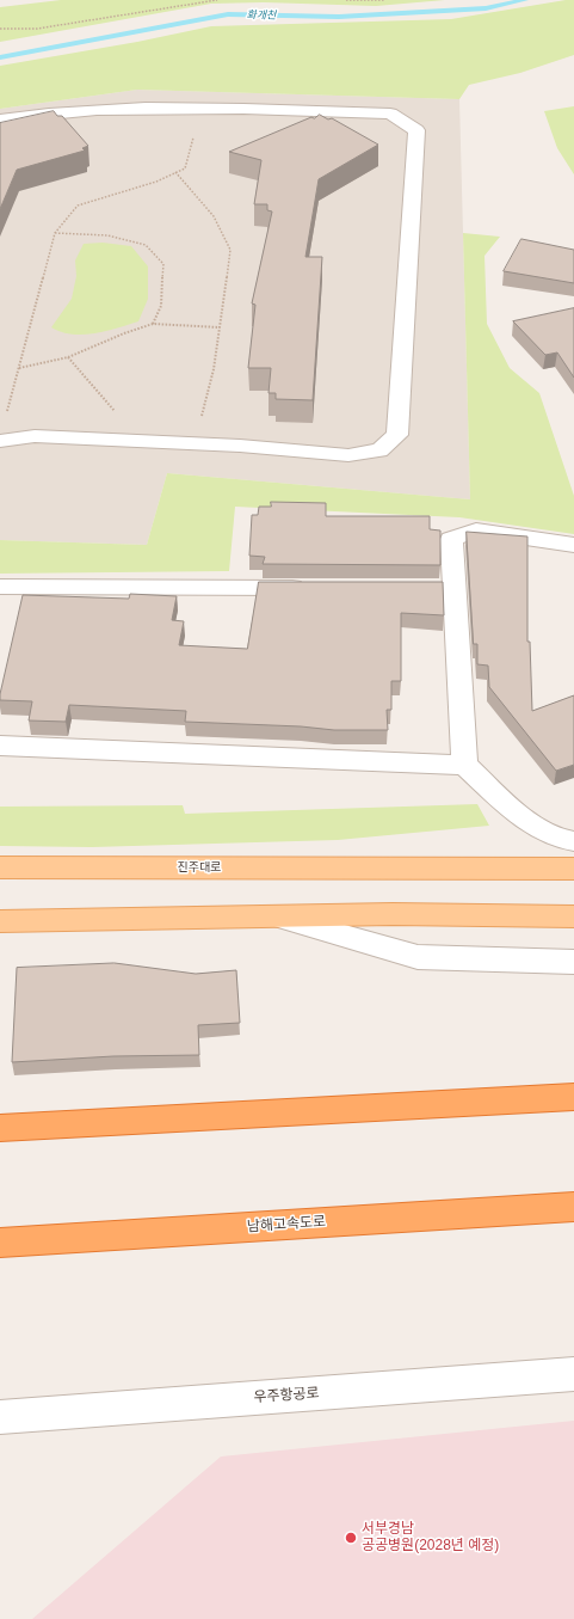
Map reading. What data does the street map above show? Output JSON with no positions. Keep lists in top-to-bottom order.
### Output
{
  "streets": {
    "highway": ["남해고속도로"],
    "main road": ["진주대로"],
    "street": ["우주항공로"]
  },
  "water": ["화개천"],
  "places": ["서부경남 공공병원(2028년 예정)"]
}
